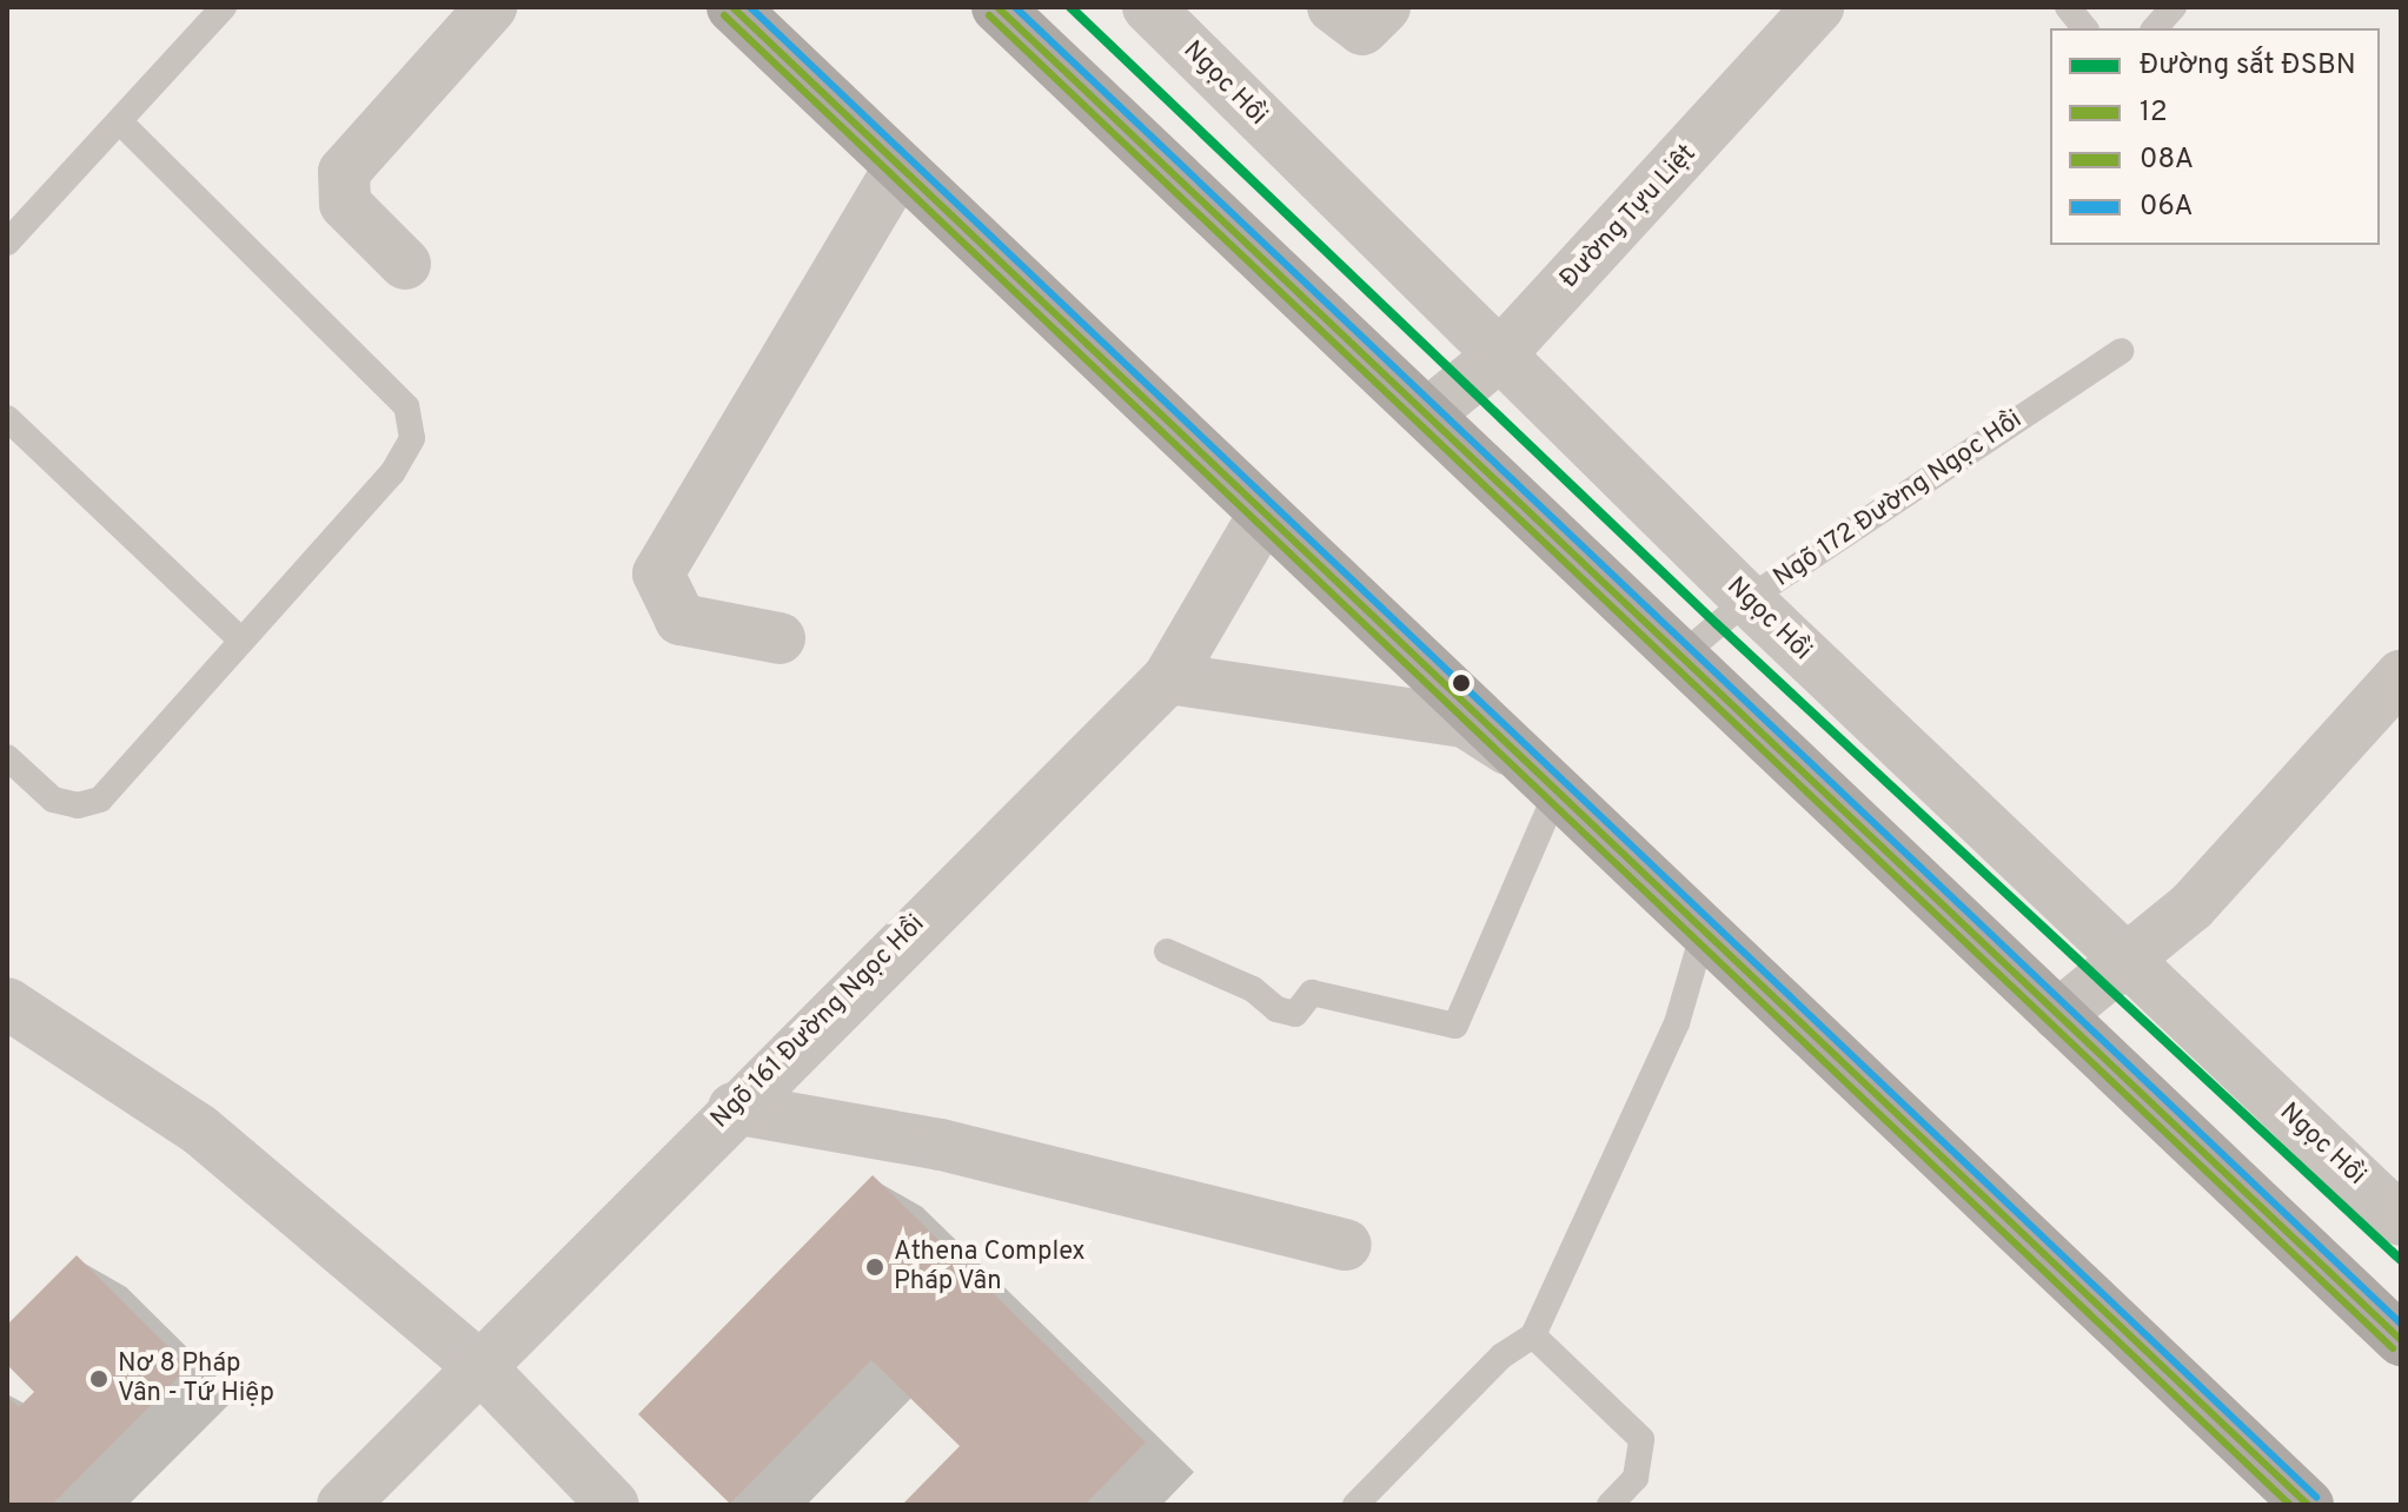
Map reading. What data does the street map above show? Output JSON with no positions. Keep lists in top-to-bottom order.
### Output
{
  "streets": {
    "street": ["Ngọc Hồi", "Đường Tựu Liệt", "Ngõ 161 Đường Ngọc Hồi"],
    "lane": ["Ngõ 172 Đường Ngọc Hồi"]
  },
  "crossings": [
    ["Ngọc Hồi", "Đường Tựu Liệt"],
    ["Ngọc Hồi", "Ngõ 172 Đường Ngọc Hồi"]
  ],
  "places": ["Athena Complex Pháp Vân", "Nơ 8 Pháp Vân - Tứ Hiệp"],
  "lines": [
    "rail line ĐSBN",
    "transit line 12",
    "transit line 06A",
    "transit line 08A"
  ],
  "legend": [
    "Đường sắt ĐSBN",
    "12",
    "08A",
    "06A"
  ]
}
